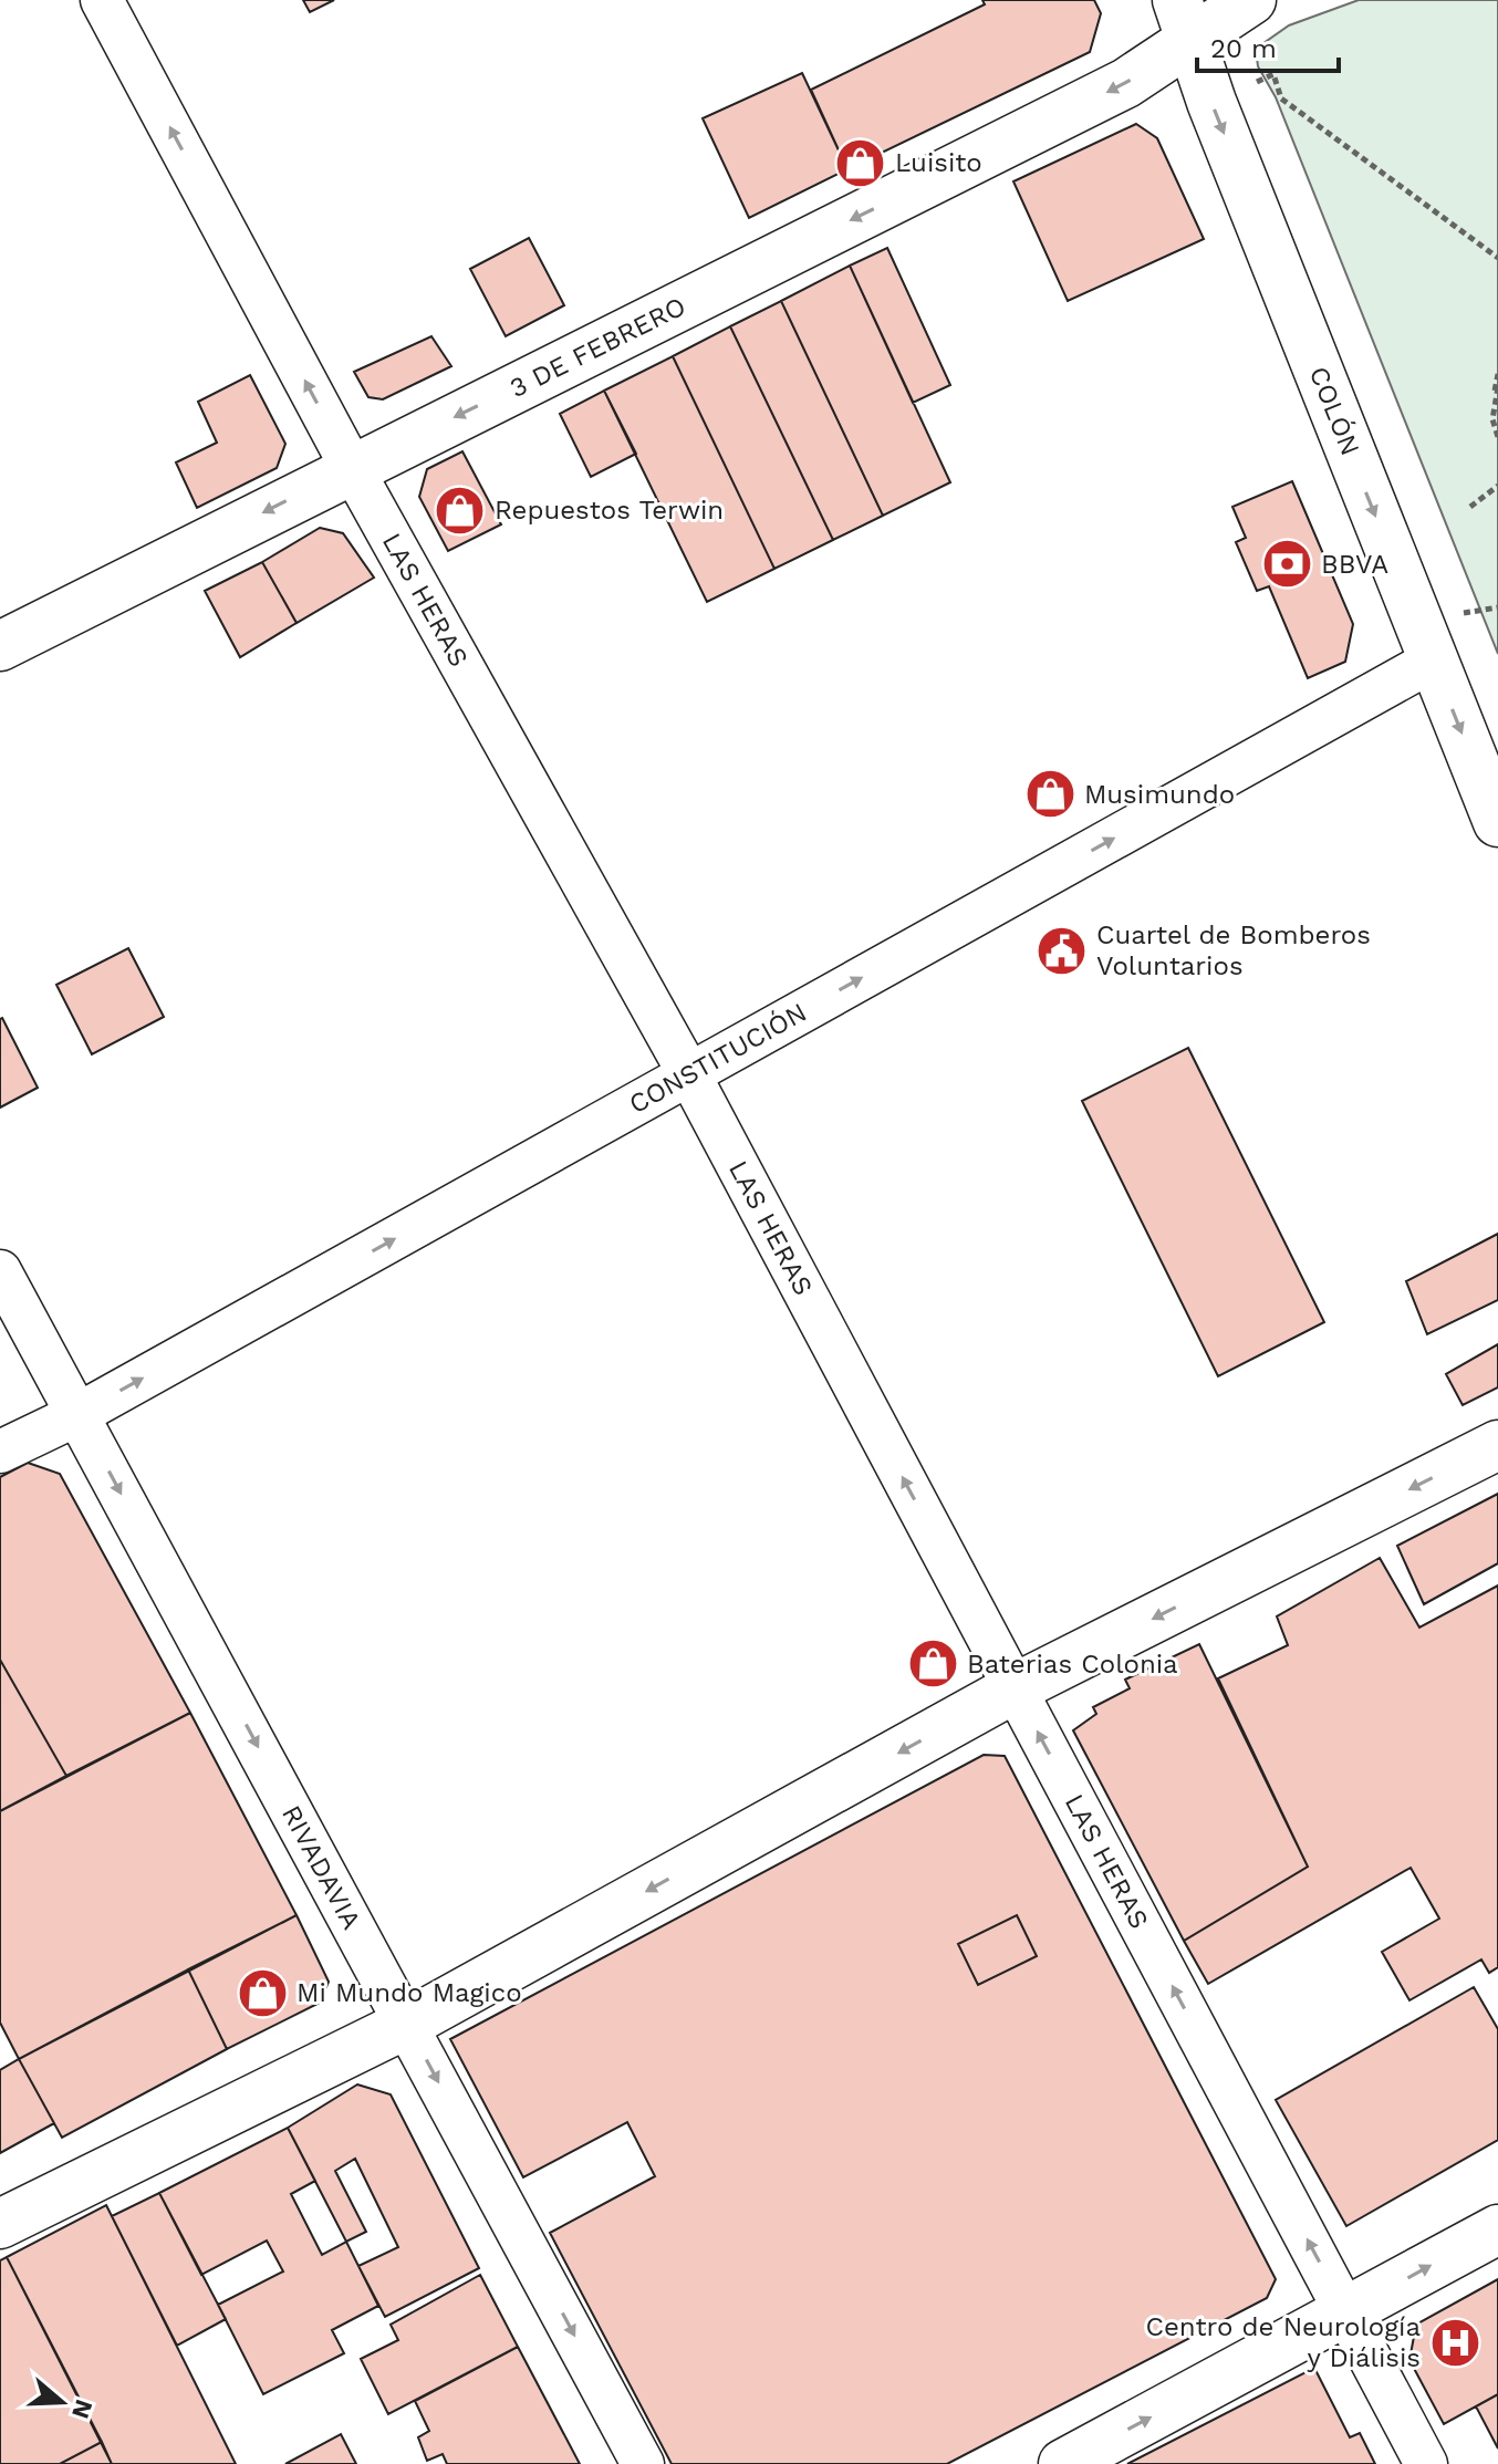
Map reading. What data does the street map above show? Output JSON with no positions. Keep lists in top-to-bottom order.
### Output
{
  "streets": {
    "main road": ["3 DE FEBRERO", "COLÓN"],
    "street": ["LAS HERAS", "CONSTITUCIÓN", "RIVADAVIA"]
  },
  "crossings": [
    ["3 DE FEBRERO", "COLÓN"],
    ["3 DE FEBRERO", "LAS HERAS"],
    ["COLÓN", "CONSTITUCIÓN"],
    ["LAS HERAS", "CONSTITUCIÓN"],
    ["CONSTITUCIÓN", "RIVADAVIA"]
  ],
  "one_way": [
    "3 DE FEBRERO",
    "COLÓN",
    "LAS HERAS",
    "CONSTITUCIÓN",
    "RIVADAVIA"
  ],
  "places": {
    "shop": [
      "Luisito",
      "Repuestos Terwin",
      "Musimundo",
      "Baterias Colonia",
      "Mi Mundo Magico"
    ],
    "bank": ["BBVA"],
    "public building": ["Cuartel de Bomberos Voluntarios"],
    "hospital": ["Centro de Neurología y Diálisis"]
  },
  "scale_bar": "20 m",
  "north": "right"
}
